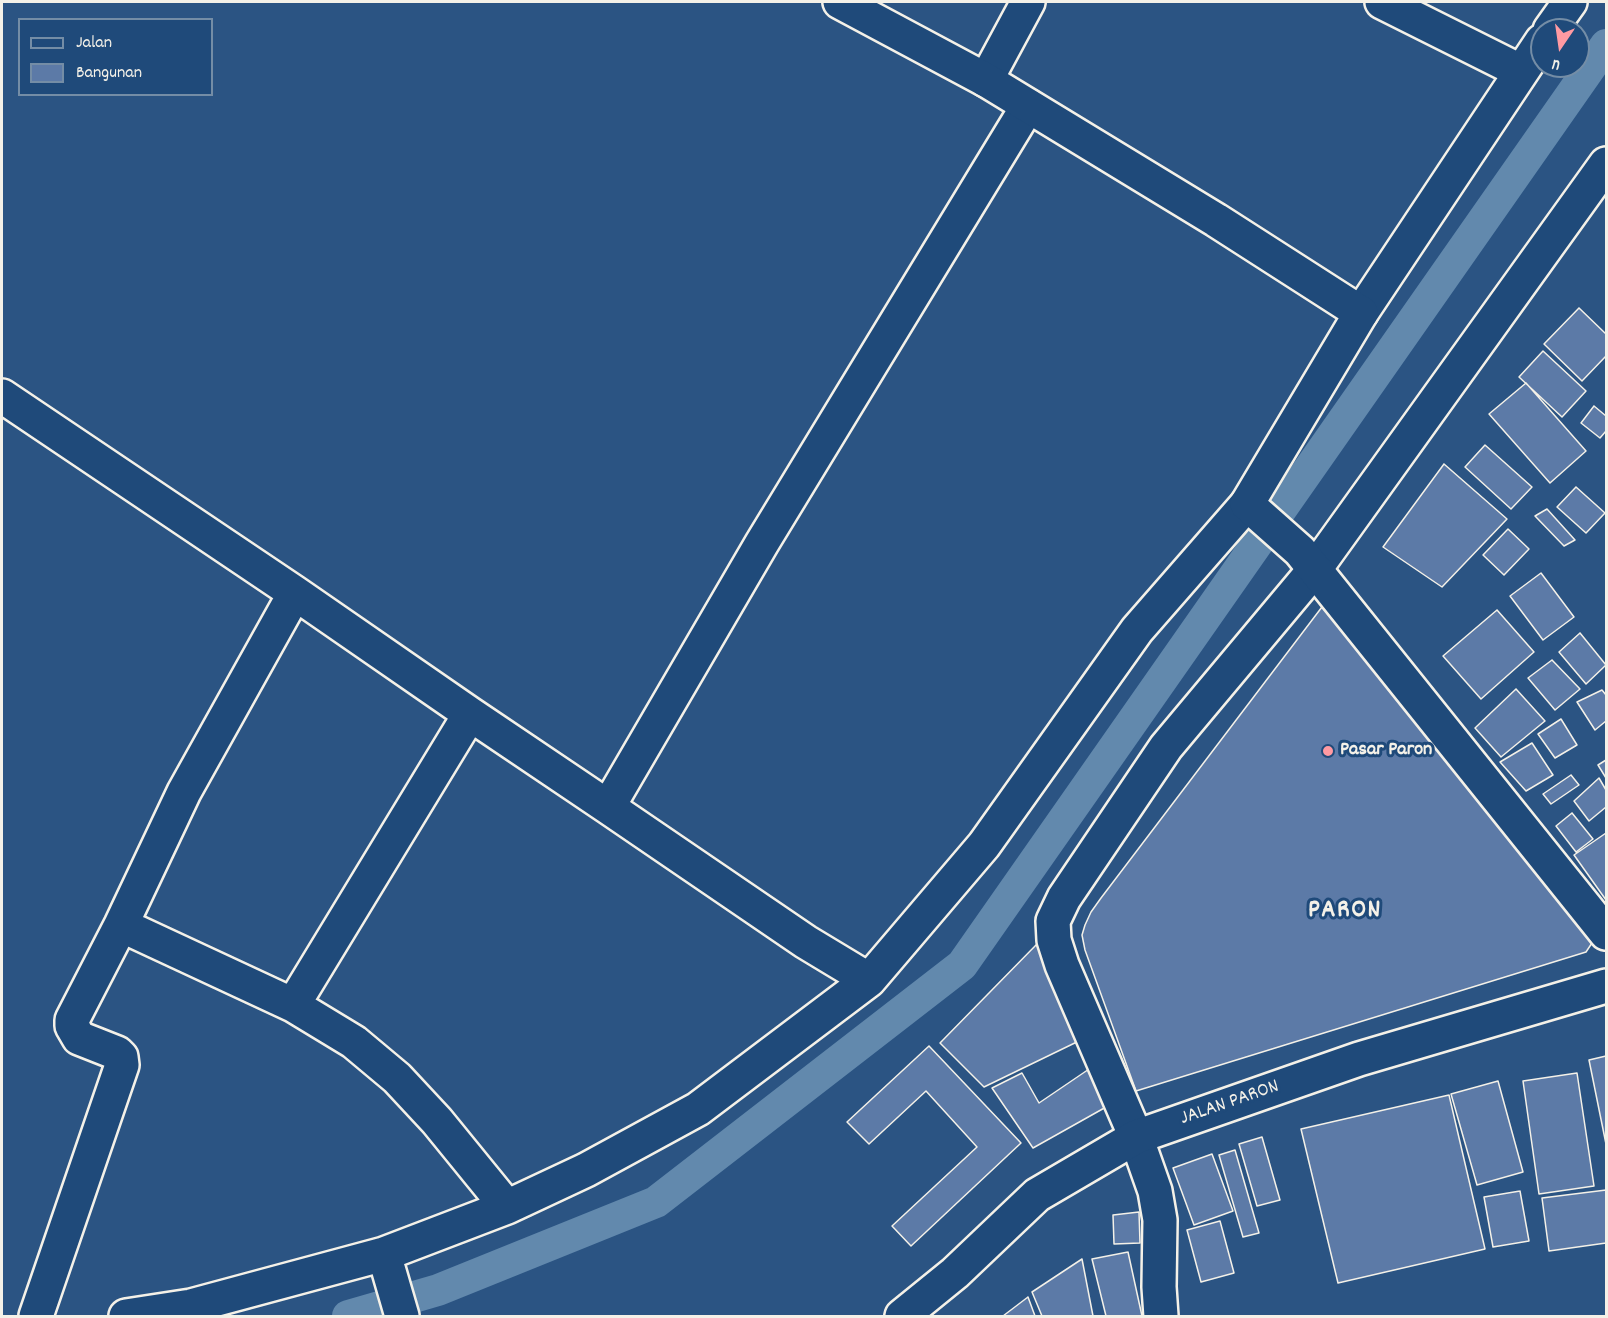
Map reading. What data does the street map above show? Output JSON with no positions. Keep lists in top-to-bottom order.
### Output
{
  "streets": {
    "street": ["JALAN PARON"]
  },
  "districts": ["PARON"],
  "places": ["Pasar Paron"],
  "legend": ["Jalan", "Bangunan"],
  "north": "bottom"
}
